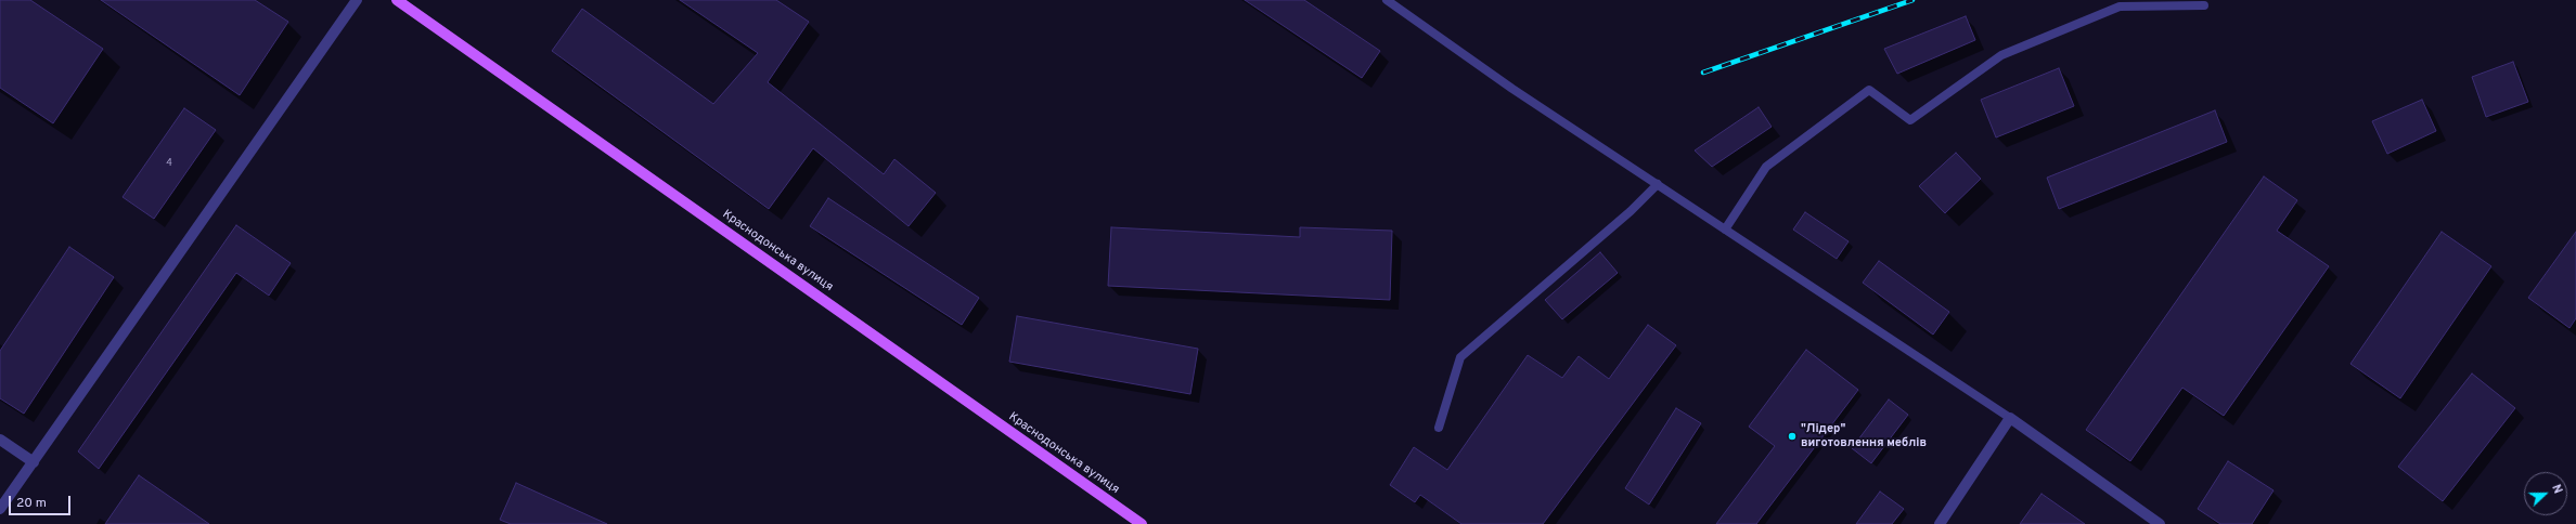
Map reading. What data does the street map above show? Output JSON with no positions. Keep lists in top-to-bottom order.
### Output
{
  "streets": {
    "main road": ["Краснодонська вулиця"]
  },
  "places": ["\"Лідер\" виготовлення меблів"],
  "house_numbers": ["4"],
  "scale_bar": "20 m",
  "north": "right"
}
